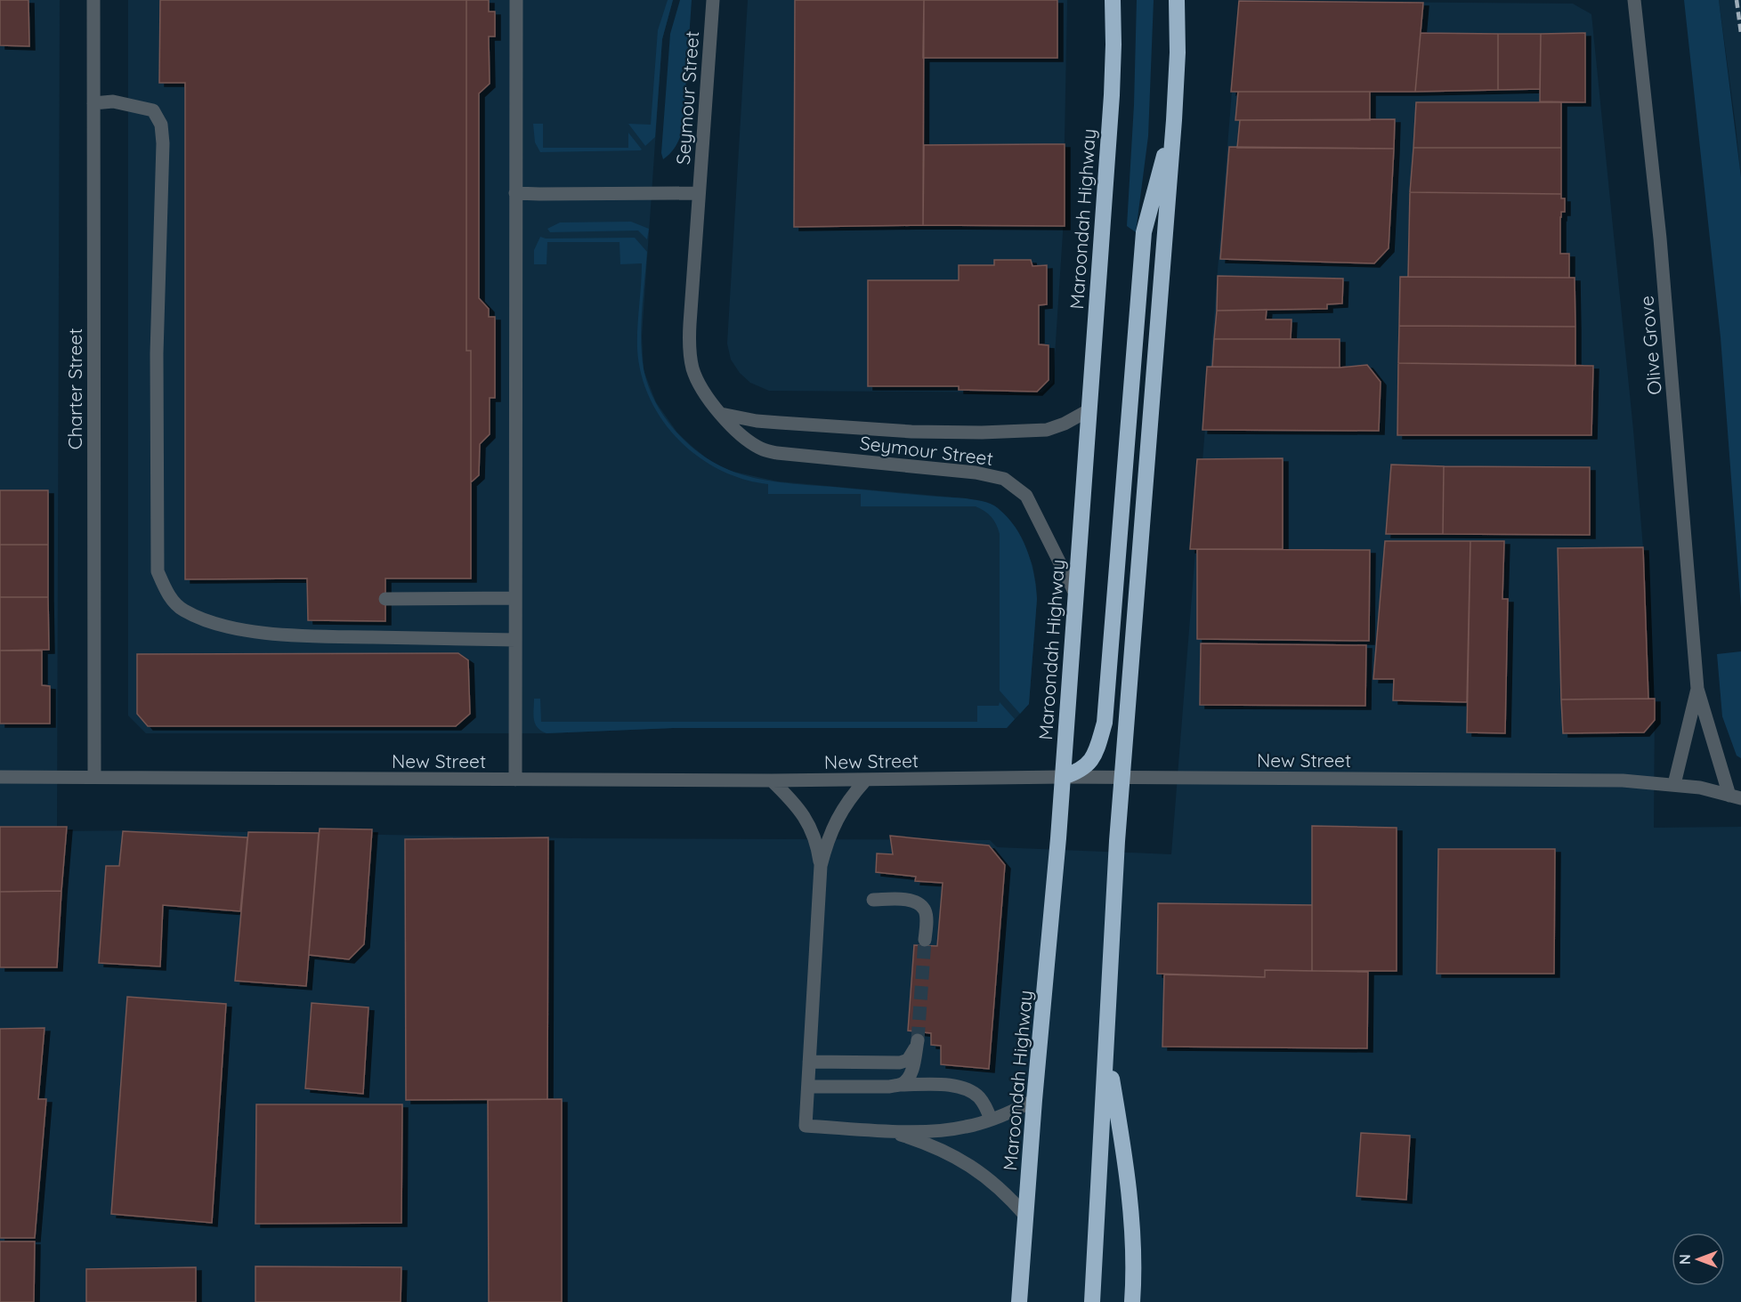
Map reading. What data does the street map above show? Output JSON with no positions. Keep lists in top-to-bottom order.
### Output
{
  "streets": {
    "highway": ["Maroondah Highway"],
    "street": [
      "Seymour Street",
      "Olive Grove",
      "Charter Street",
      "New Street"
    ]
  },
  "crossings": [
    ["Seymour Street", "Maroondah Highway"],
    ["Maroondah Highway", "New Street"],
    ["Olive Grove", "New Street"],
    ["Charter Street", "New Street"]
  ],
  "north": "left"
}
